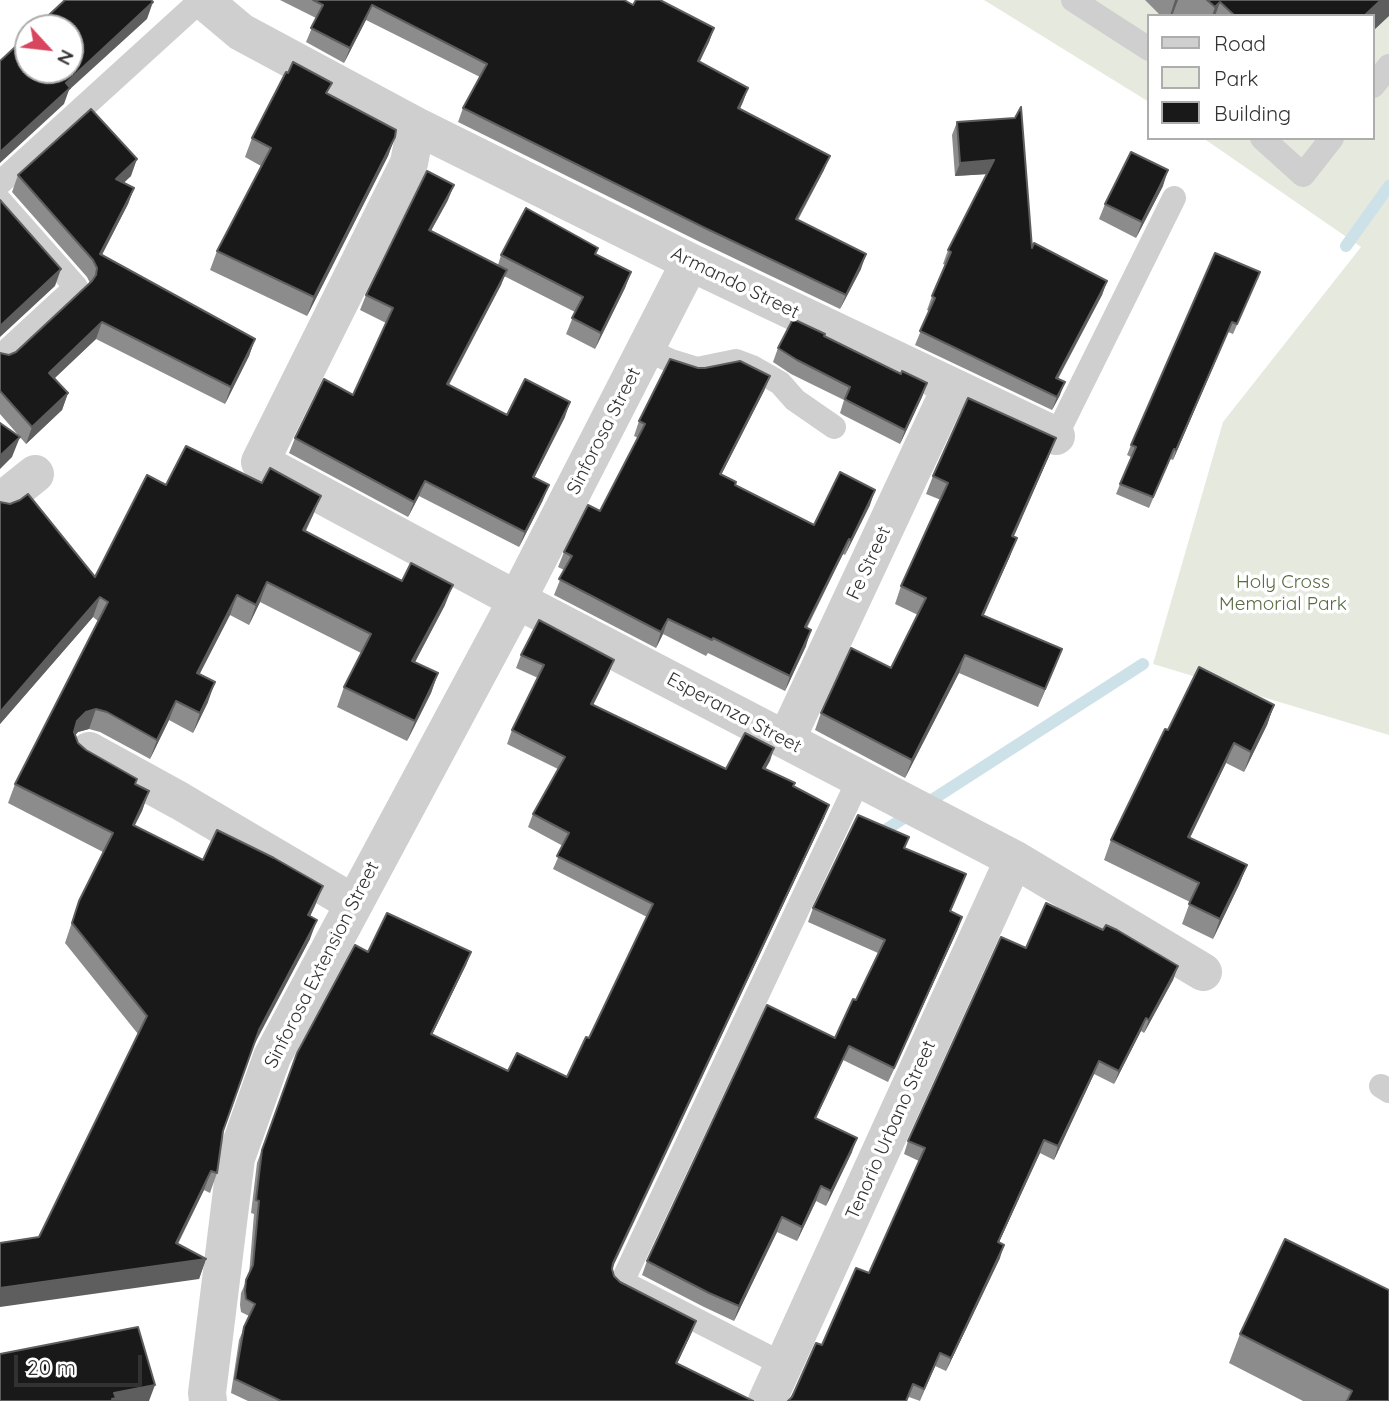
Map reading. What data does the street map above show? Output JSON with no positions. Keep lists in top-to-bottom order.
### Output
{
  "streets": {
    "street": [
      "Armando Street",
      "Sinforosa Street",
      "Fe Street",
      "Esperanza Street",
      "Sinforosa Extension Street",
      "Tenorio Urbano Street"
    ]
  },
  "crossings": [
    ["Armando Street", "Sinforosa Street"],
    ["Armando Street", "Fe Street"],
    ["Armando Street", "Esperanza Street"],
    ["Sinforosa Street", "Esperanza Street"],
    ["Sinforosa Street", "Sinforosa Extension Street"],
    ["Fe Street", "Esperanza Street"],
    ["Esperanza Street", "Sinforosa Extension Street"],
    ["Esperanza Street", "Tenorio Urbano Street"]
  ],
  "parks": ["Holy Cross Memorial Park"],
  "legend": ["Road", "Park", "Building"],
  "scale_bar": "20 m",
  "north": "bottom right"
}
